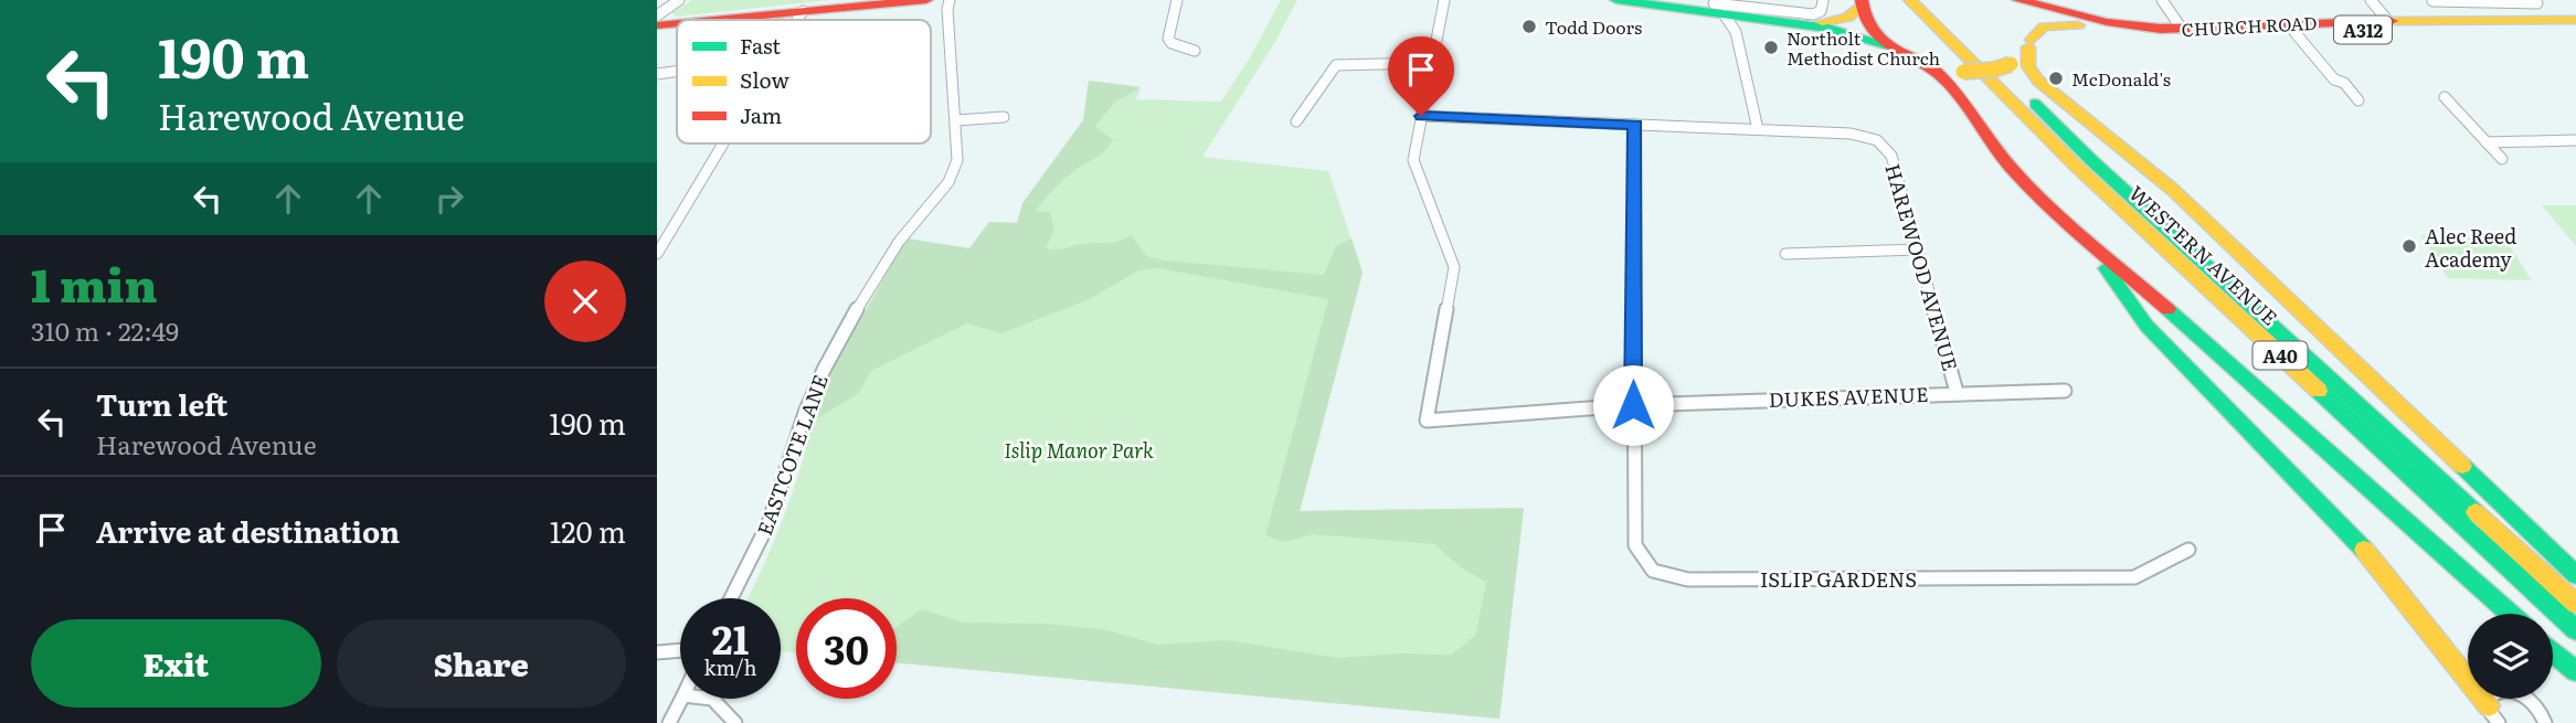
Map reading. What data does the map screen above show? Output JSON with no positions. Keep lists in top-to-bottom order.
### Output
{
  "streets": {
    "main road": [
      "CHURCH ROAD",
      "A312",
      "WESTERN AVENUE",
      "A40"
    ],
    "street": [
      "HAREWOOD AVENUE",
      "DUKES AVENUE",
      "EASTCOTE LANE",
      "ISLIP GARDENS"
    ]
  },
  "crossings": [
    ["CHURCH ROAD", "A312"],
    ["CHURCH ROAD", "A40"],
    ["A312", "A40"],
    ["HAREWOOD AVENUE", "DUKES AVENUE"],
    ["HAREWOOD AVENUE", "ISLIP GARDENS"],
    ["DUKES AVENUE", "ISLIP GARDENS"]
  ],
  "parks": ["Islip Manor Park"],
  "places": [
    "Todd Doors",
    "Northolt Methodist Church",
    "McDonald's",
    "Alec Reed Academy"
  ],
  "legend": ["Fast", "Slow", "Jam"],
  "page": {
    "turn": ["190 m", "Harewood Avenue"],
    "heading": ["1 min", "310 m · 22:49"],
    "list": [
      {
        "name": "Turn left",
        "note": "Harewood Avenue",
        "value": "190 m"
      },
      {
        "name": "Arrive at destination",
        "value": "120 m"
      }
    ],
    "speed": "21 km/h",
    "limit": "30",
    "buttons": ["Exit", "Share"]
  }
}
